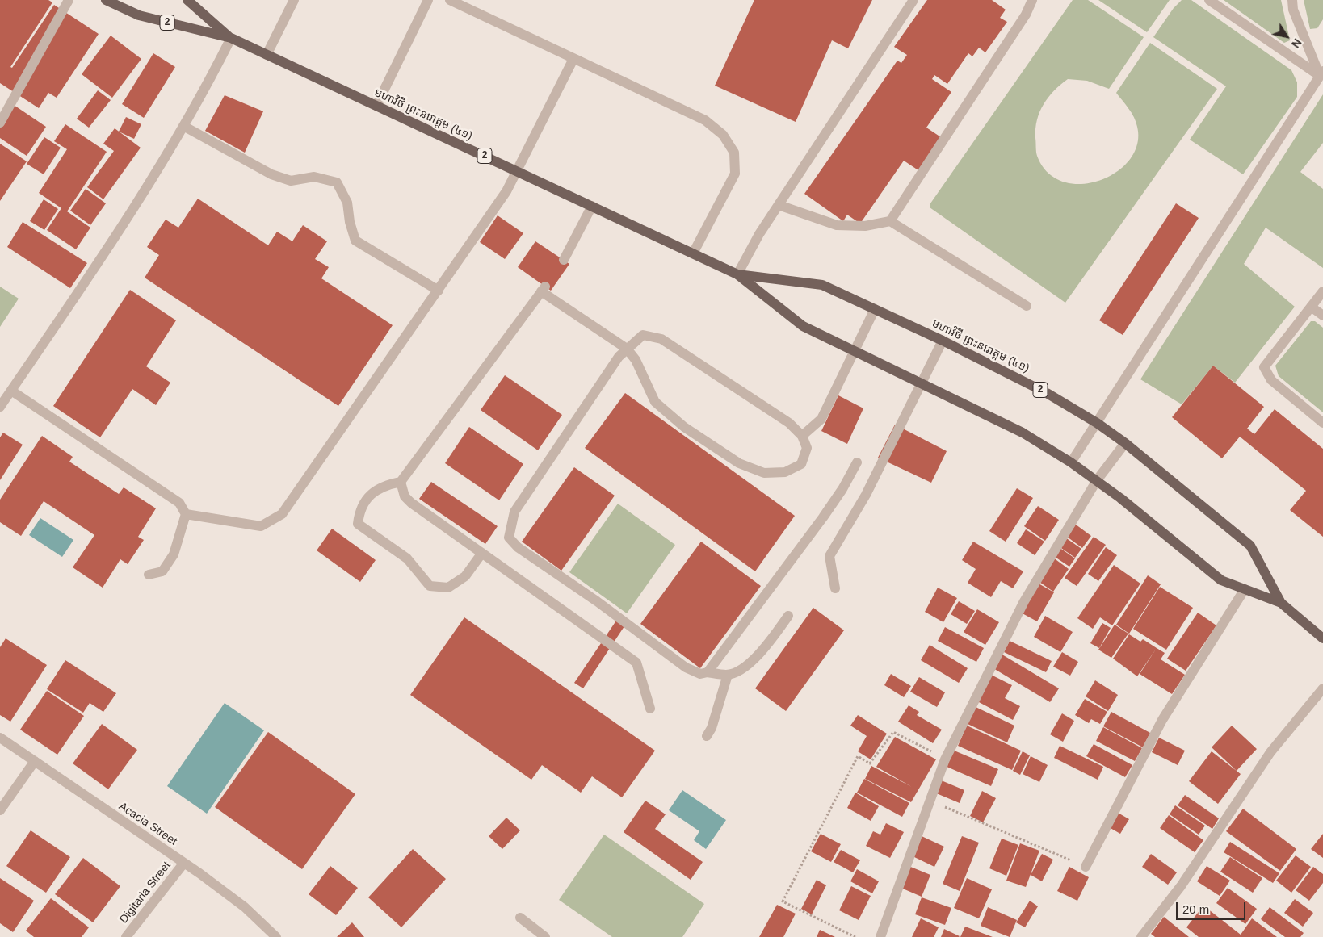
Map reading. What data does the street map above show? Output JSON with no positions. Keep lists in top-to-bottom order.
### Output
{
  "streets": {
    "main road": ["2", "មហាវិថី ព្រះនរោត្តម (៤១)"],
    "street": ["Acacia Street", "Digitaria Street"]
  },
  "crossings": [
    ["Acacia Street", "Digitaria Street"]
  ],
  "scale_bar": "20 m",
  "north": "bottom right"
}
